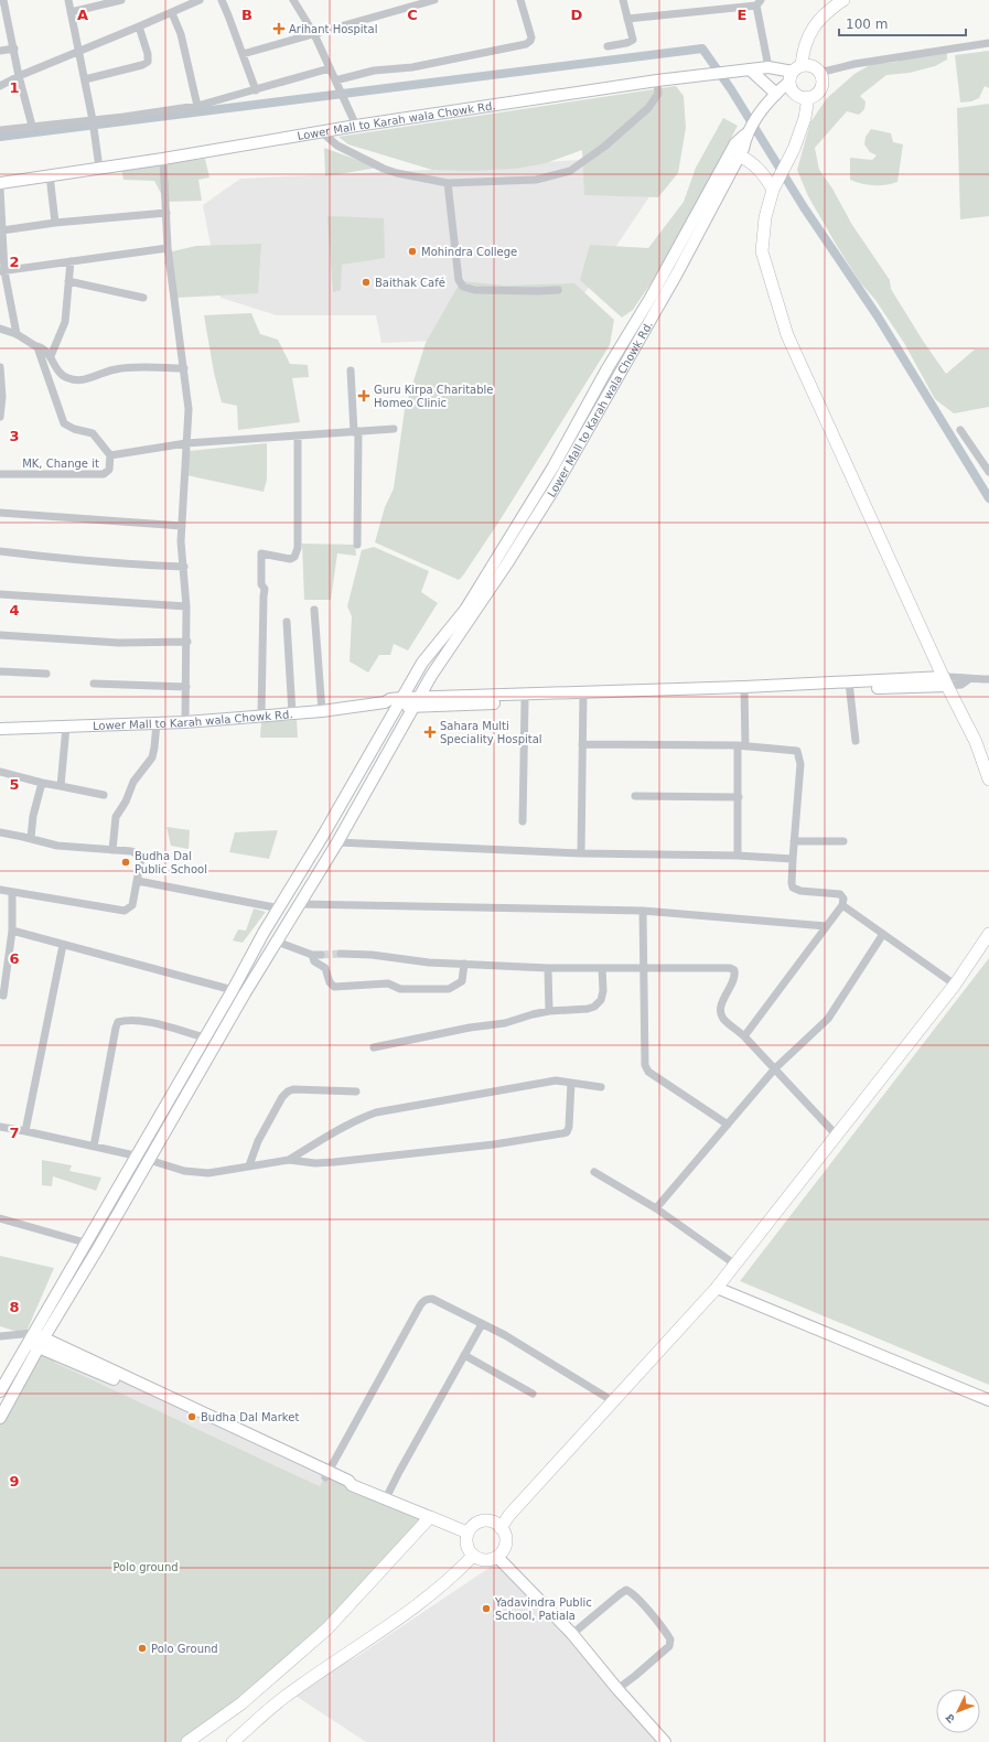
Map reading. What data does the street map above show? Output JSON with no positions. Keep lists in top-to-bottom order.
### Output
{
  "streets": {
    "main road": ["Lower Mall to Karah wala Chowk Rd."],
    "street": ["MK, Change it"]
  },
  "parks": ["Polo ground"],
  "places": {
    "health": ["Arihant Hospital", "Guru Kirpa Charitable Homeo Clinic", "Sahara Multi Speciality Hospital"],
    "other": [
      "Mohindra College",
      "Baithak Café",
      "Budha Dal Public School",
      "Budha Dal Market",
      "Yadavindra Public School, Patiala",
      "Polo Ground"
    ]
  },
  "scale_bar": "100 m",
  "north": "bottom left",
  "grid": {
    "columns": [
      "A",
      "B",
      "C",
      "D",
      "E"
    ],
    "rows": [
      "1",
      "2",
      "3",
      "4",
      "5",
      "6",
      "7",
      "8",
      "9"
    ]
  }
}
